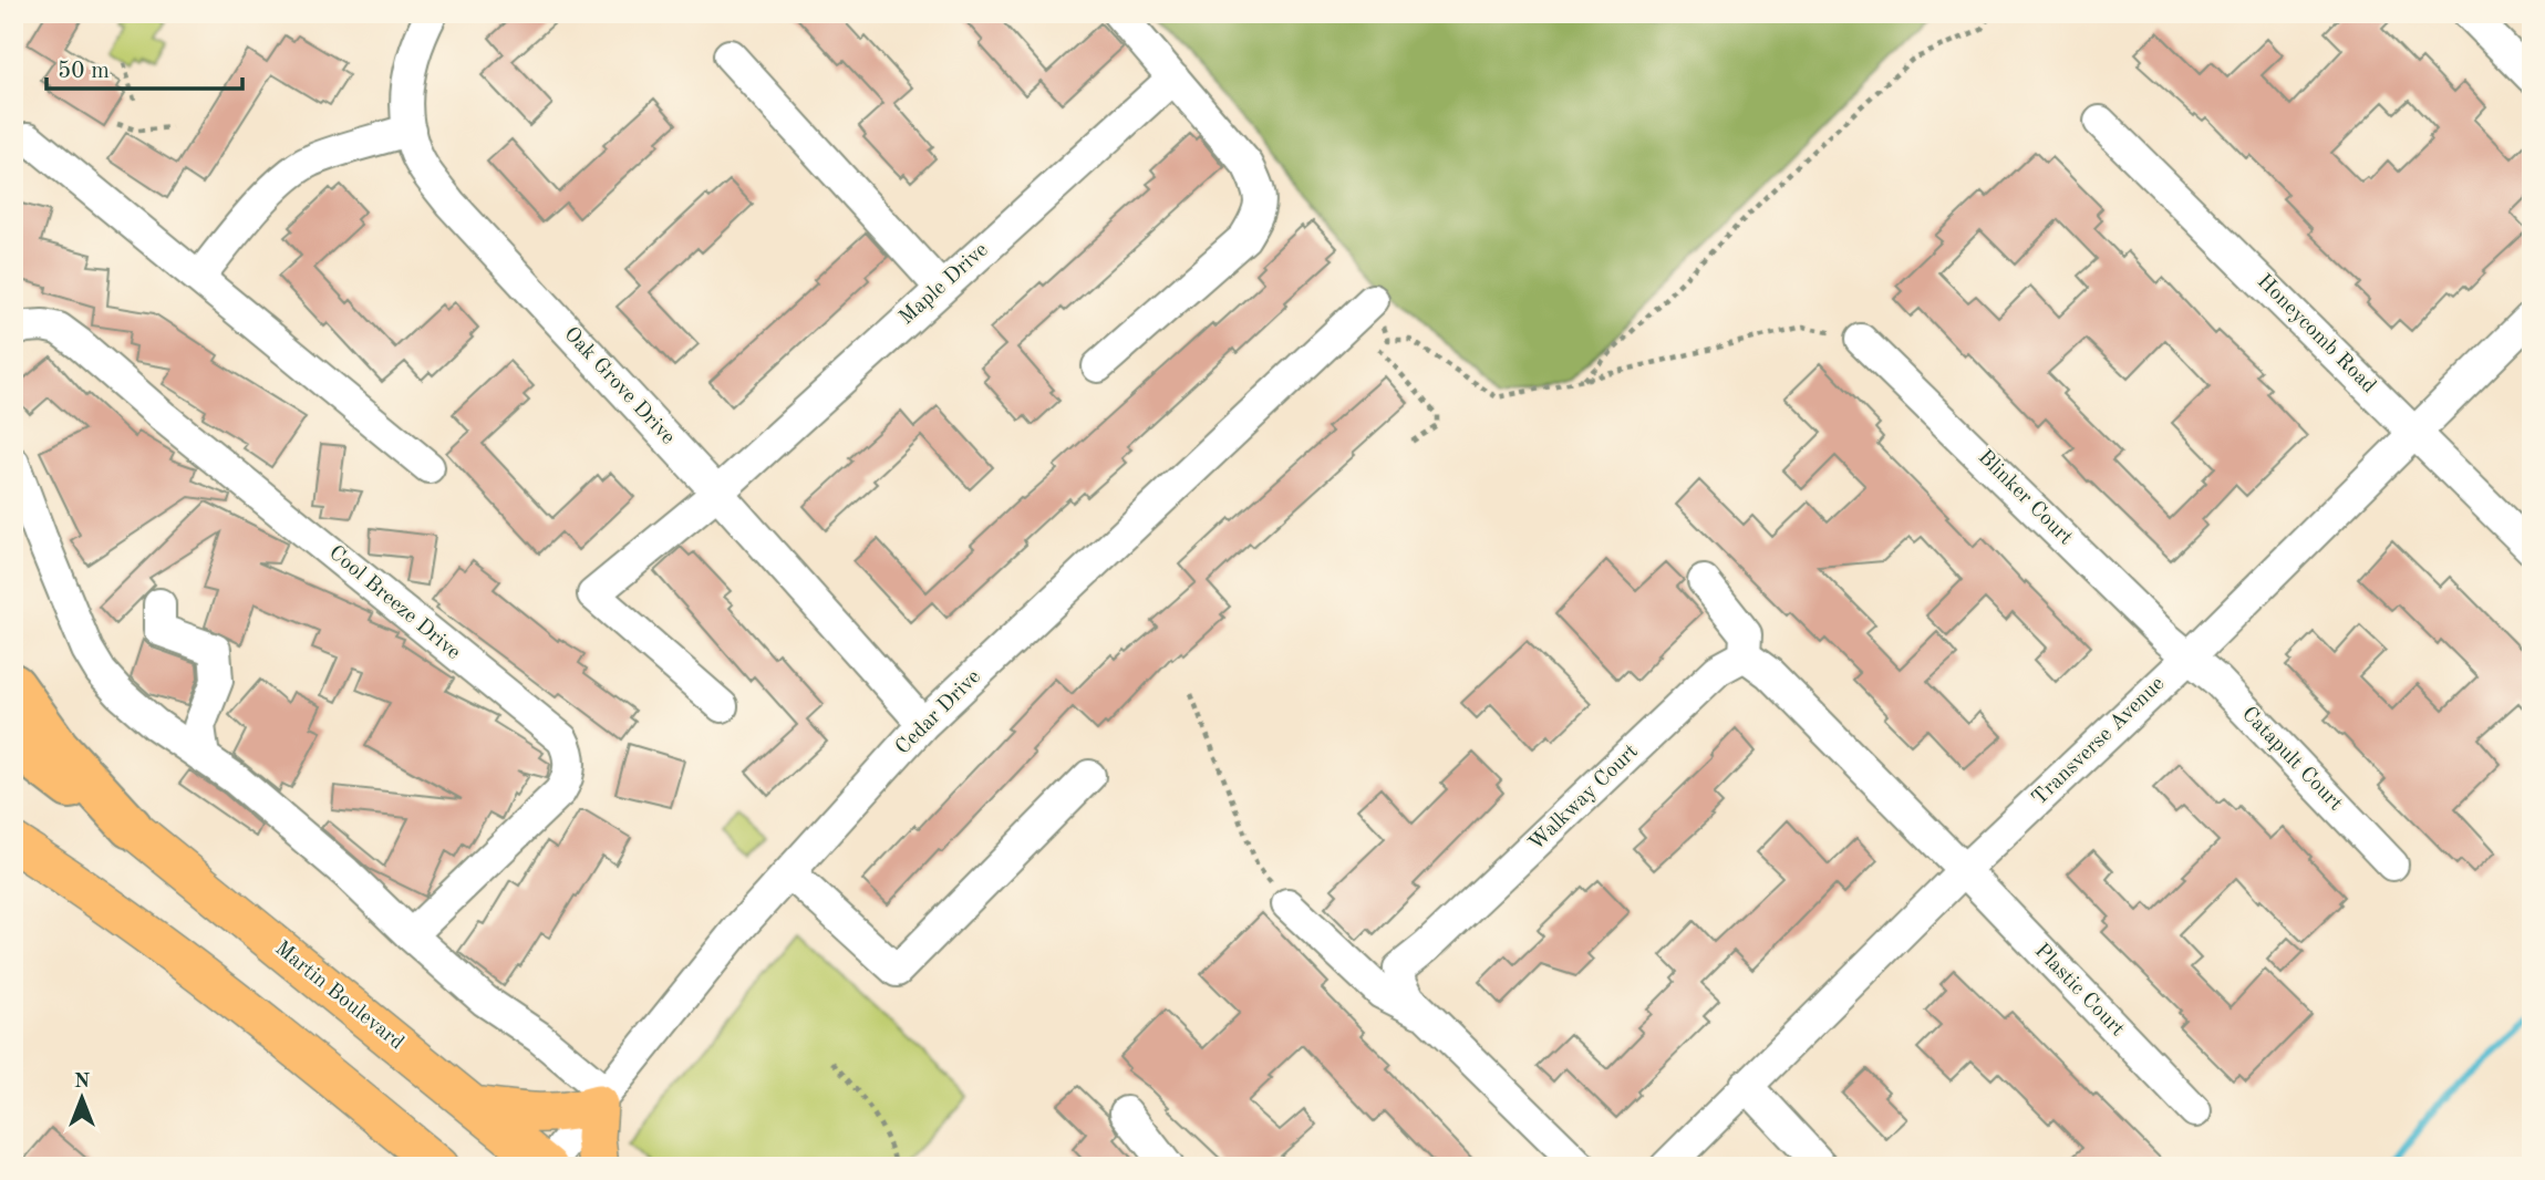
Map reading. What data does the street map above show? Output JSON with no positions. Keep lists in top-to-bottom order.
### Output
{
  "streets": {
    "main road": ["Martin Boulevard"],
    "street": [
      "Maple Drive",
      "Honeycomb Road",
      "Oak Grove Drive",
      "Blinker Court",
      "Cool Breeze Drive",
      "Cedar Drive",
      "Transverse Avenue",
      "Catapult Court",
      "Walkway Court",
      "Plastic Court"
    ]
  },
  "crossings": [
    ["Maple Drive", "Oak Grove Drive"],
    ["Honeycomb Road", "Transverse Avenue"],
    ["Oak Grove Drive", "Cedar Drive"],
    ["Blinker Court", "Transverse Avenue"],
    ["Blinker Court", "Catapult Court"],
    ["Cedar Drive", "Martin Boulevard"],
    ["Transverse Avenue", "Catapult Court"],
    ["Transverse Avenue", "Plastic Court"]
  ],
  "scale_bar": "50 m",
  "north": "top"
}
